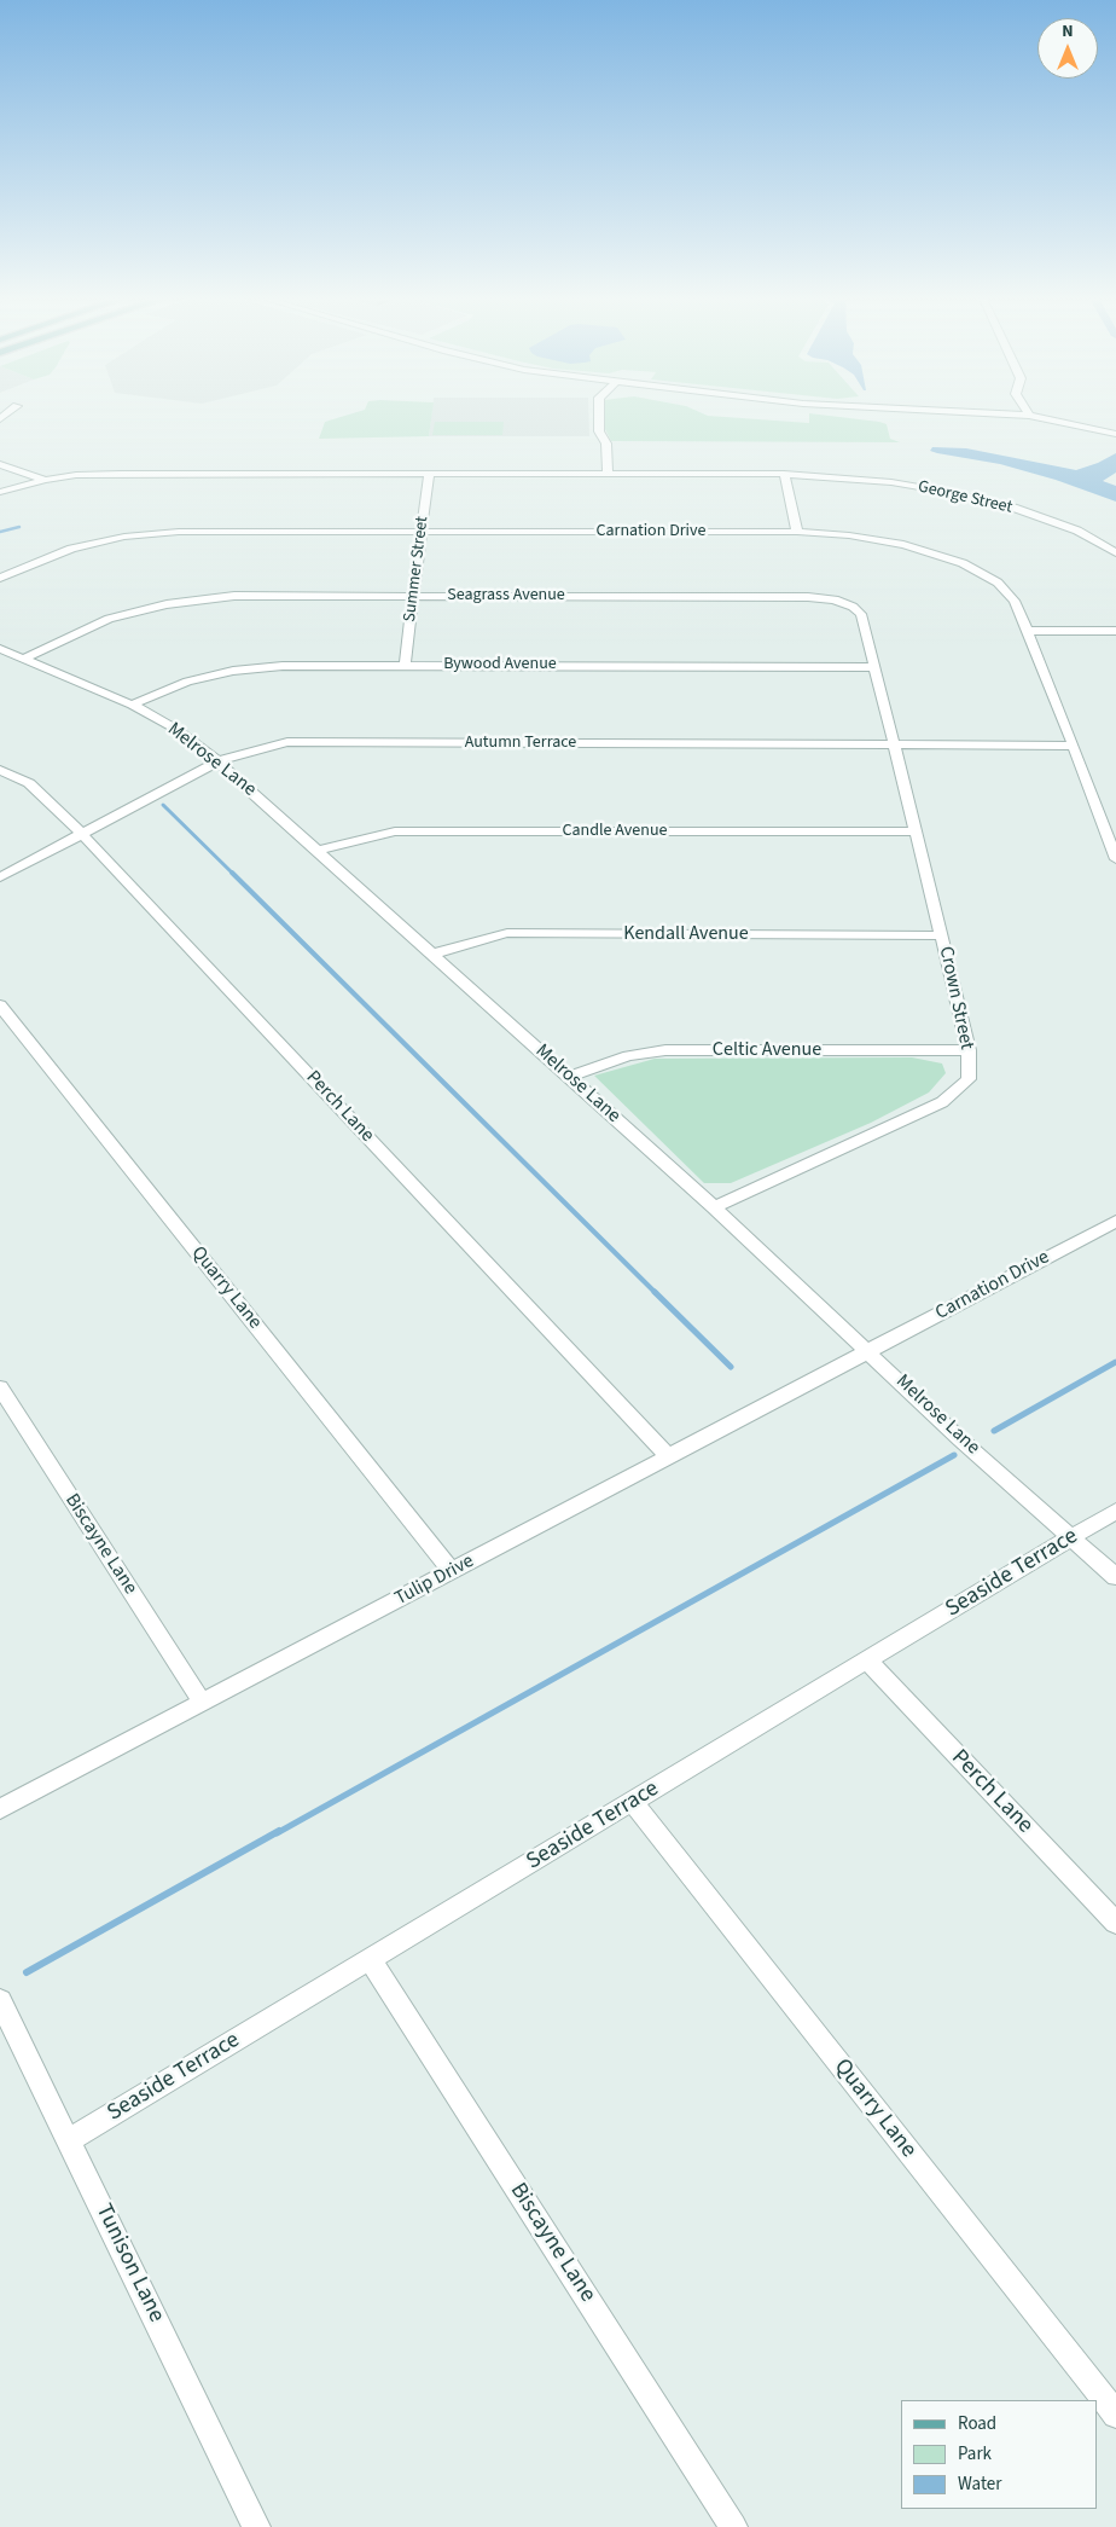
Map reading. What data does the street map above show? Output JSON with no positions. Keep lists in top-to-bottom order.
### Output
{
  "streets": {
    "street": [
      "George Street",
      "Carnation Drive",
      "Summer Street",
      "Seagrass Avenue",
      "Bywood Avenue",
      "Autumn Terrace",
      "Melrose Lane",
      "Candle Avenue",
      "Kendall Avenue",
      "Crown Street",
      "Celtic Avenue",
      "Perch Lane",
      "Quarry Lane",
      "Biscayne Lane",
      "Seaside Terrace",
      "Tulip Drive",
      "Tunison Lane"
    ]
  },
  "crossings": [
    ["George Street", "Summer Street"],
    ["Carnation Drive", "Summer Street"],
    ["Carnation Drive", "Autumn Terrace"],
    ["Carnation Drive", "Melrose Lane"],
    ["Carnation Drive", "Tulip Drive"],
    ["Summer Street", "Seagrass Avenue"],
    ["Summer Street", "Bywood Avenue"],
    ["Seagrass Avenue", "Bywood Avenue"],
    ["Seagrass Avenue", "Autumn Terrace"],
    ["Seagrass Avenue", "Melrose Lane"],
    ["Seagrass Avenue", "Crown Street"],
    ["Bywood Avenue", "Melrose Lane"],
    ["Autumn Terrace", "Melrose Lane"],
    ["Autumn Terrace", "Crown Street"],
    ["Autumn Terrace", "Perch Lane"],
    ["Melrose Lane", "Candle Avenue"],
    ["Melrose Lane", "Kendall Avenue"],
    ["Melrose Lane", "Crown Street"],
    ["Melrose Lane", "Celtic Avenue"],
    ["Melrose Lane", "Seaside Terrace"],
    ["Melrose Lane", "Tulip Drive"],
    ["Candle Avenue", "Crown Street"],
    ["Kendall Avenue", "Crown Street"],
    ["Crown Street", "Celtic Avenue"],
    ["Perch Lane", "Seaside Terrace"],
    ["Perch Lane", "Tulip Drive"],
    ["Quarry Lane", "Seaside Terrace"],
    ["Quarry Lane", "Tulip Drive"],
    ["Biscayne Lane", "Seaside Terrace"],
    ["Biscayne Lane", "Tulip Drive"],
    ["Seaside Terrace", "Tunison Lane"]
  ],
  "legend": ["Road", "Park", "Water"],
  "north": "top"
}
